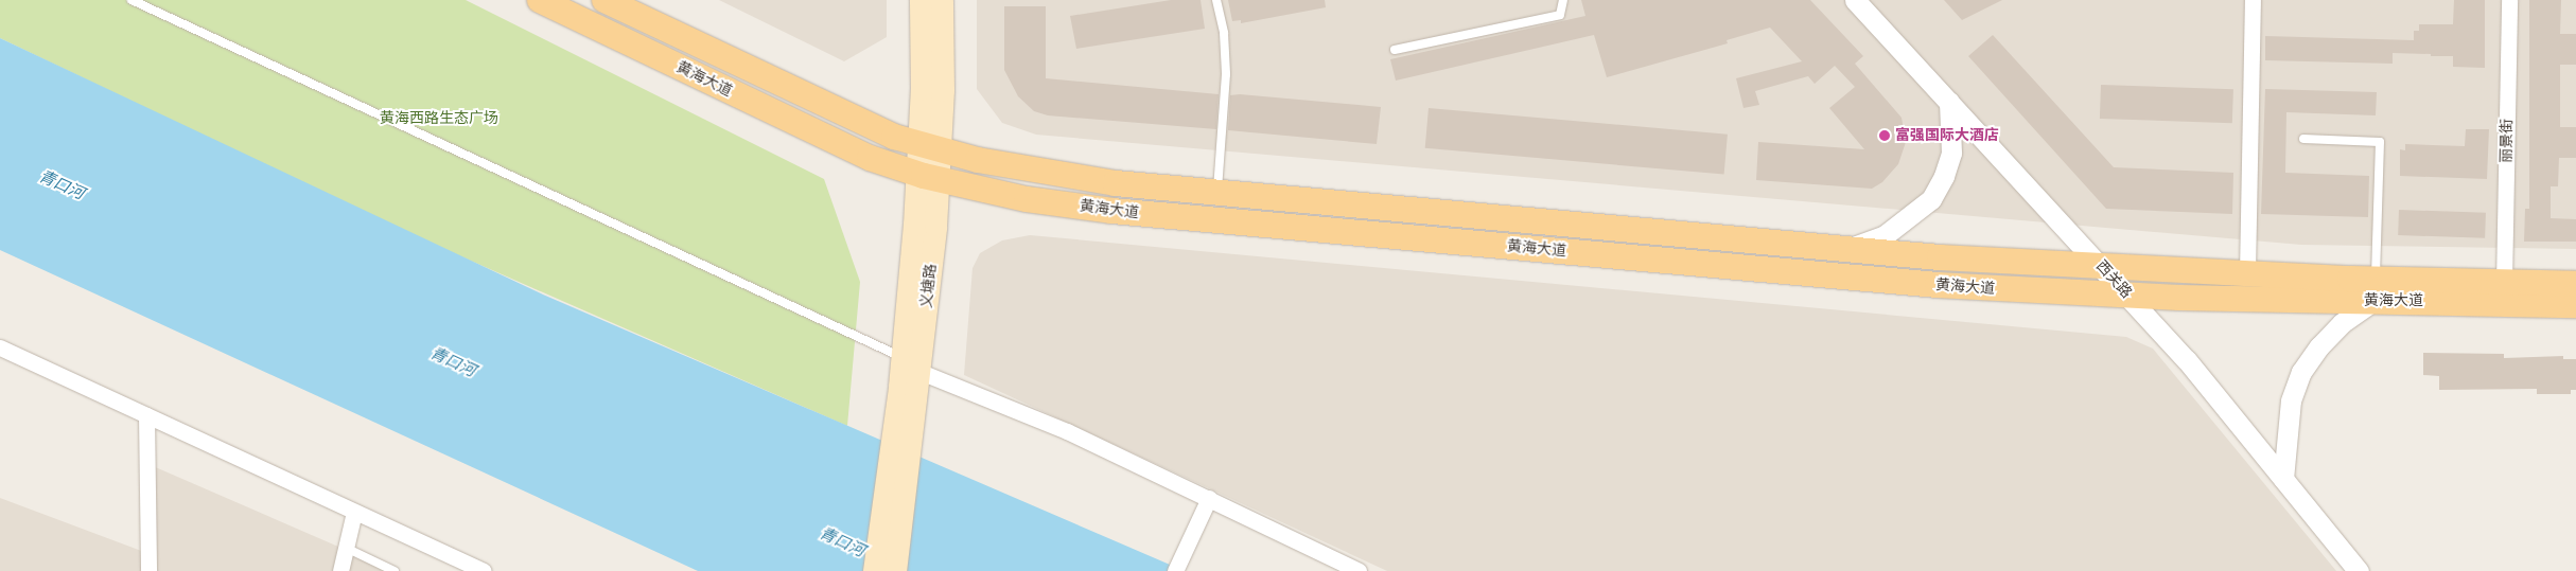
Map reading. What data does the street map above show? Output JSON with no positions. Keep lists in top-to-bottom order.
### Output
{
  "streets": {
    "main road": ["黄海大道", "义塘路"],
    "street": ["丽景街", "西关路"]
  },
  "crossings": [
    ["黄海大道", "丽景街"],
    ["黄海大道", "西关路"],
    ["黄海大道", "义塘路"]
  ],
  "water": ["青口河"],
  "parks": ["黄海西路生态广场"],
  "places": ["富强国际大酒店"]
}
